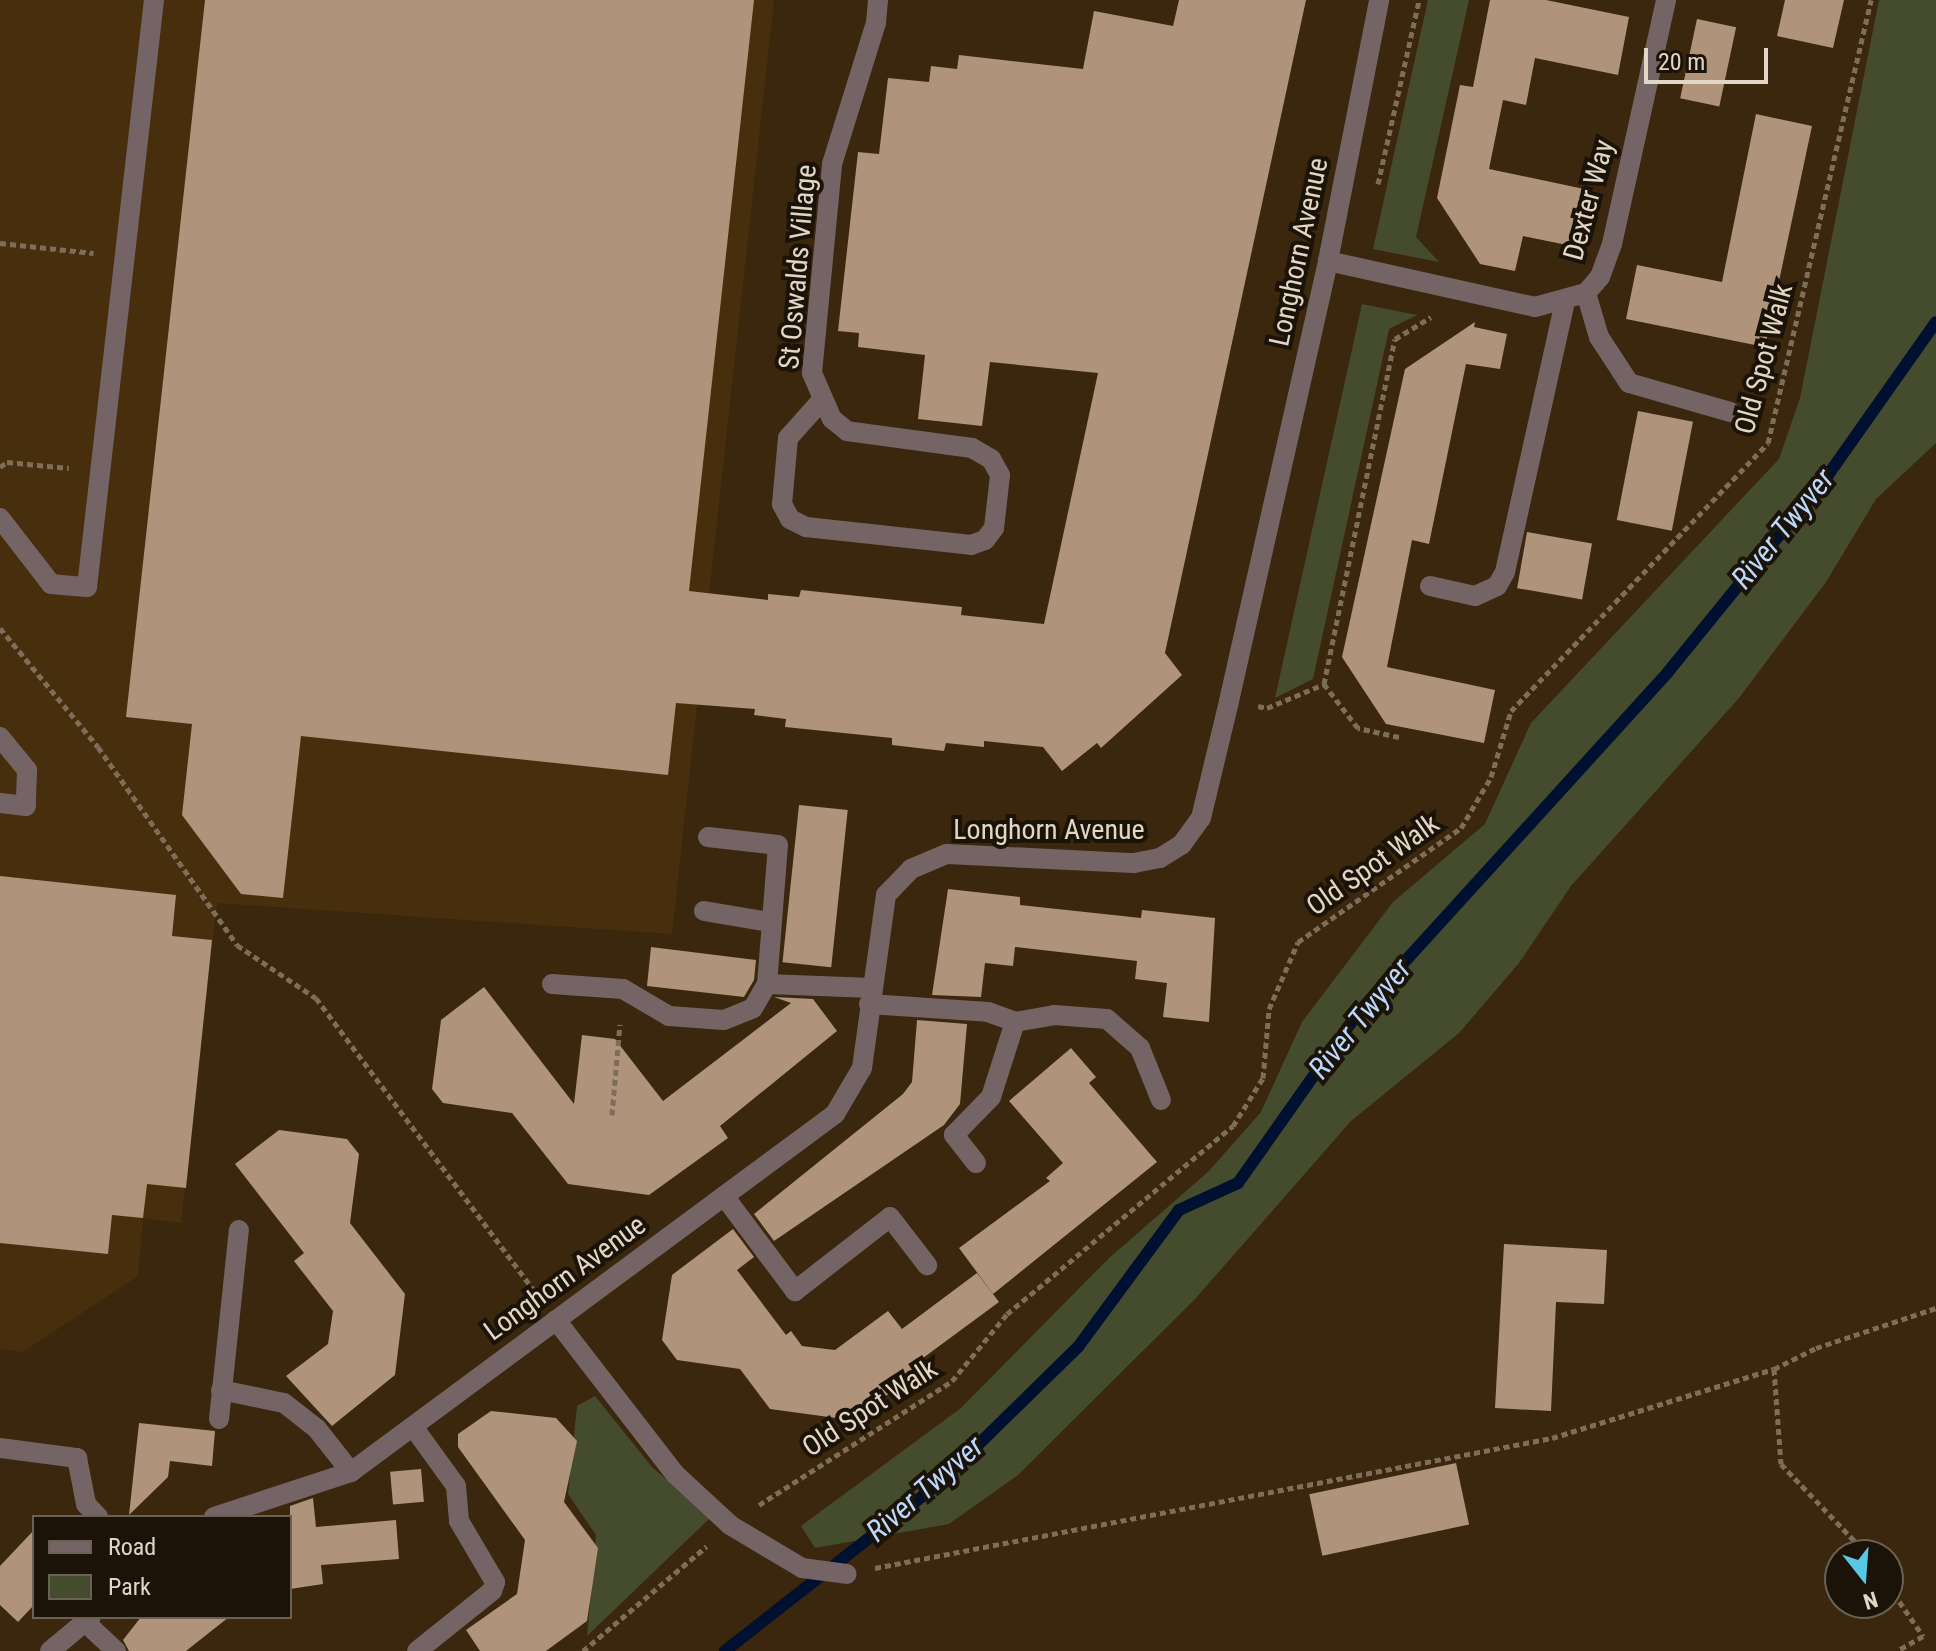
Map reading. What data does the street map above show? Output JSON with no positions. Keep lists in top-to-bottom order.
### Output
{
  "streets": {
    "street": ["Dexter Way", "Longhorn Avenue", "St Oswalds Village"],
    "path": ["Old Spot Walk"]
  },
  "crossings": [
    ["Dexter Way", "Longhorn Avenue"]
  ],
  "water": ["River Twyver"],
  "legend": ["Road", "Park"],
  "scale_bar": "20 m",
  "north": "bottom"
}
